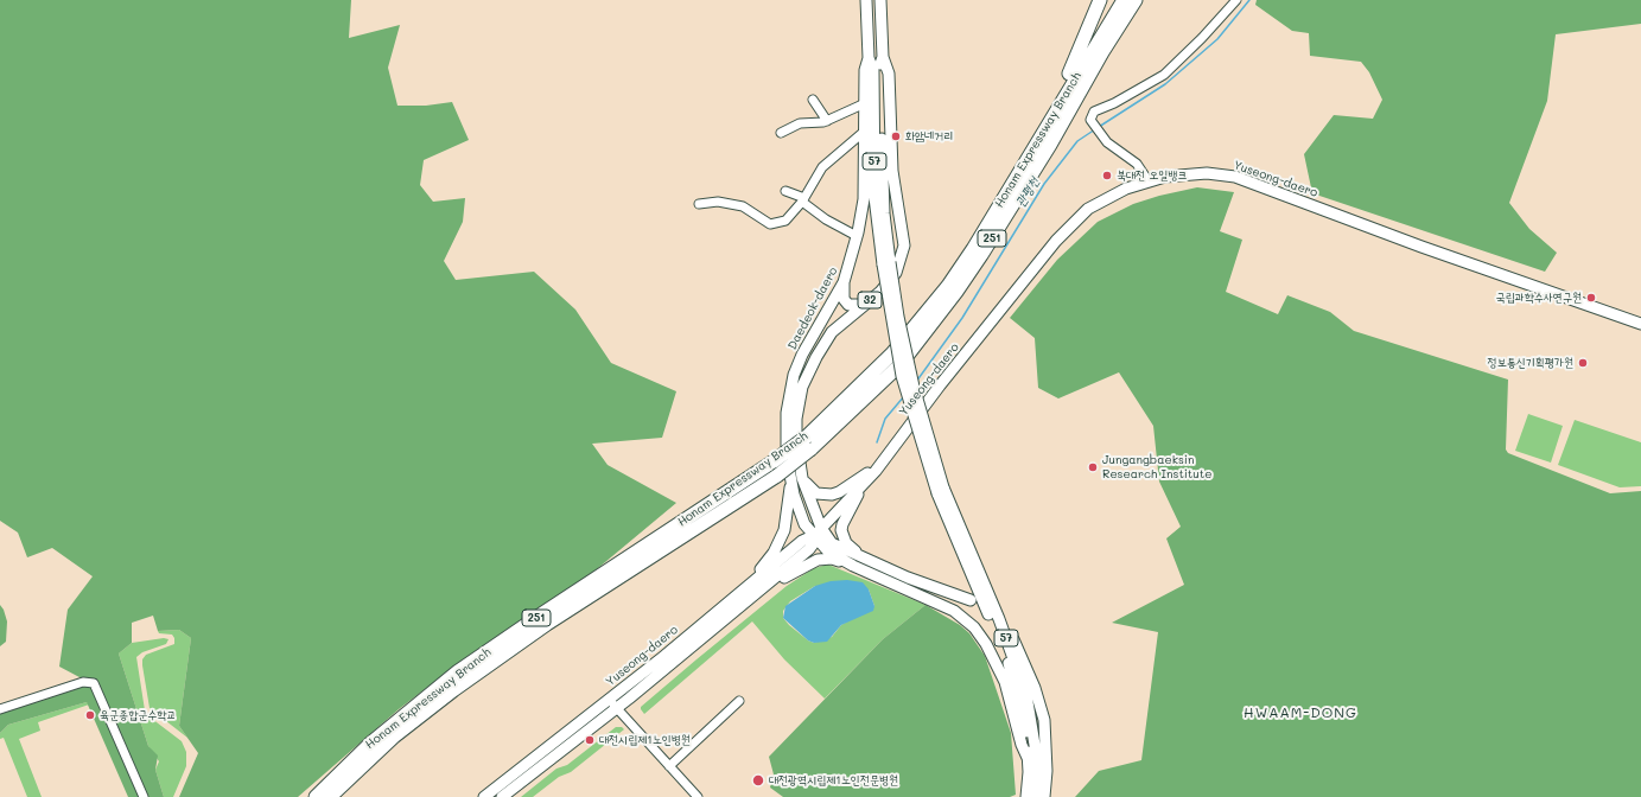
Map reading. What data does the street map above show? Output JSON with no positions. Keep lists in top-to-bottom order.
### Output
{
  "streets": {
    "highway": ["Honam Expressway Branch", "251"],
    "main road": [
      "57",
      "Yuseong-daero",
      "32",
      "Daedeok-daero"
    ]
  },
  "crossings": [
    ["57", "32"],
    ["57", "Daedeok-daero"],
    ["Yuseong-daero", "32"],
    ["Yuseong-daero", "Daedeok-daero"],
    ["32", "Daedeok-daero"]
  ],
  "districts": ["HWAAM-DONG"],
  "water": ["관평천"],
  "places": [
    "화암네거리",
    "북대전 오일뱅크",
    "국립과학수사연구원",
    "정보통신기획평가원",
    "Jungangbaeksin Research Institute",
    "육군종합군수학교",
    "대전시립제1노인병원",
    "대전광역시립제1노인전문병원"
  ]
}
